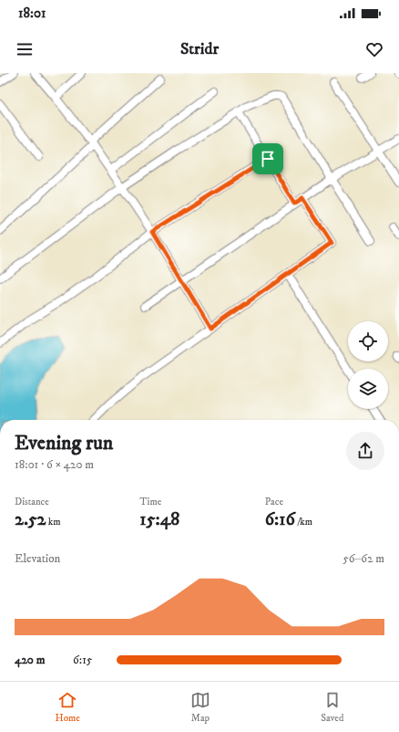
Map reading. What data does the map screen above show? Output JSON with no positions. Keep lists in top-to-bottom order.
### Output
{
  "page": {
    "status": "18:01",
    "header": "Stridr",
    "heading": ["Evening run", "18:01 · 6 × 420 m"],
    "stats": [
      ["Distance", "2.52 km"],
      ["Time", "15:48"],
      ["Pace", "6:16 /km"]
    ],
    "chart": ["Elevation", "56–62 m"],
    "list": [
      {
        "name": "420 m",
        "note": "6:15"
      }
    ],
    "tabs": ["Home", "Map", "Saved"]
  }
}
